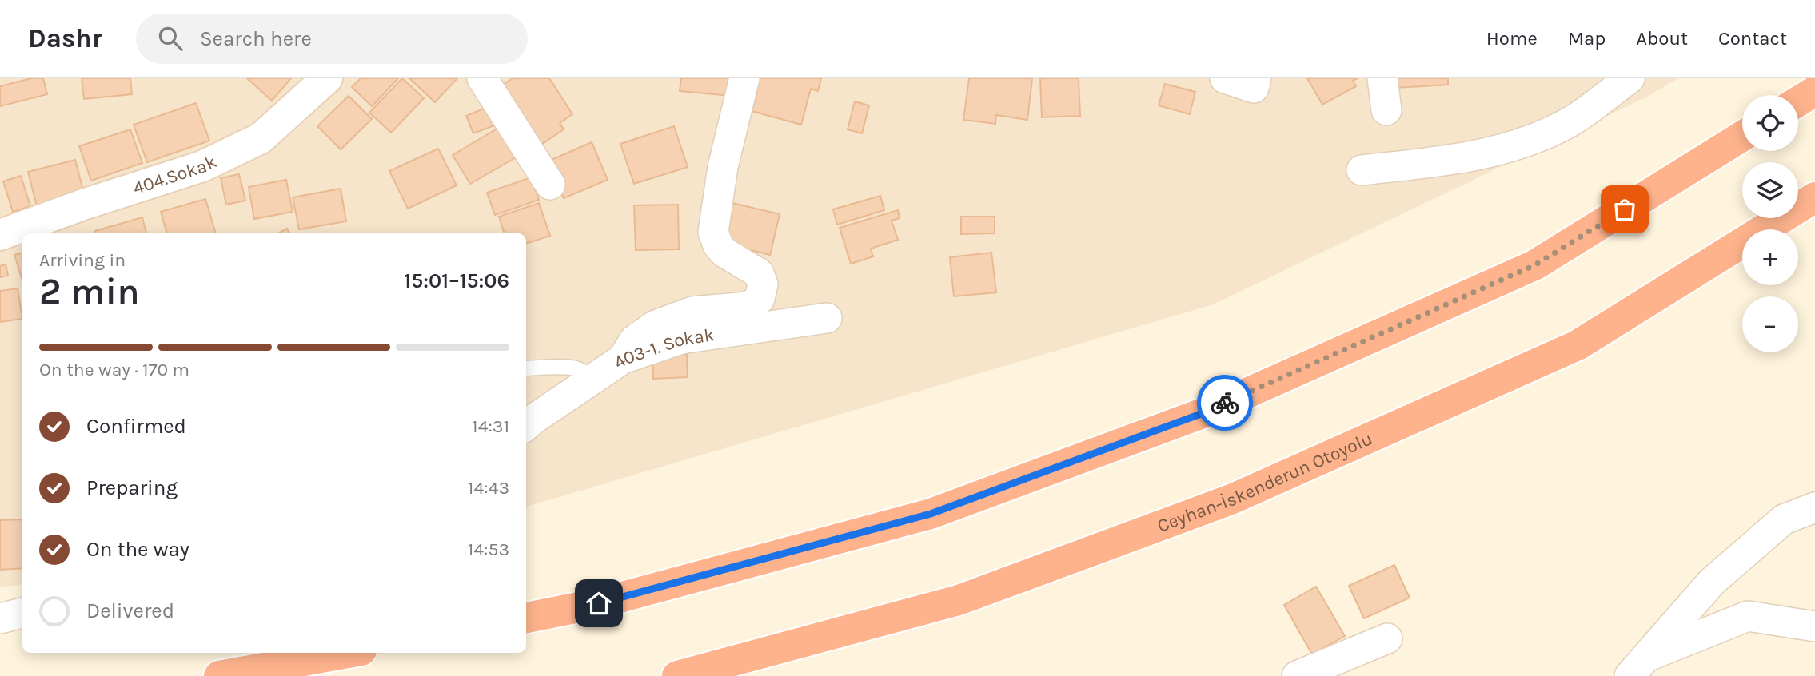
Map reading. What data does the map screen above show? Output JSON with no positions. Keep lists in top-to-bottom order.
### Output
{
  "streets": {
    "highway": ["Ceyhan-İskenderun Otoyolu"],
    "street": ["404.Sokak", "403-1. Sokak"]
  },
  "page": {
    "header": "Dashr",
    "search": "Search here",
    "nav": [
      "Home",
      "Map",
      "About",
      "Contact"
    ],
    "map_buttons": ["+", "−"],
    "heading": ["2 min", "Arriving in", "15:01–15:06"],
    "bar": "On the way · 170 m",
    "list": [
      ["Confirmed", "14:31"],
      ["Preparing", "14:43"],
      ["On the way", "14:53"],
      "Delivered"
    ]
  }
}
